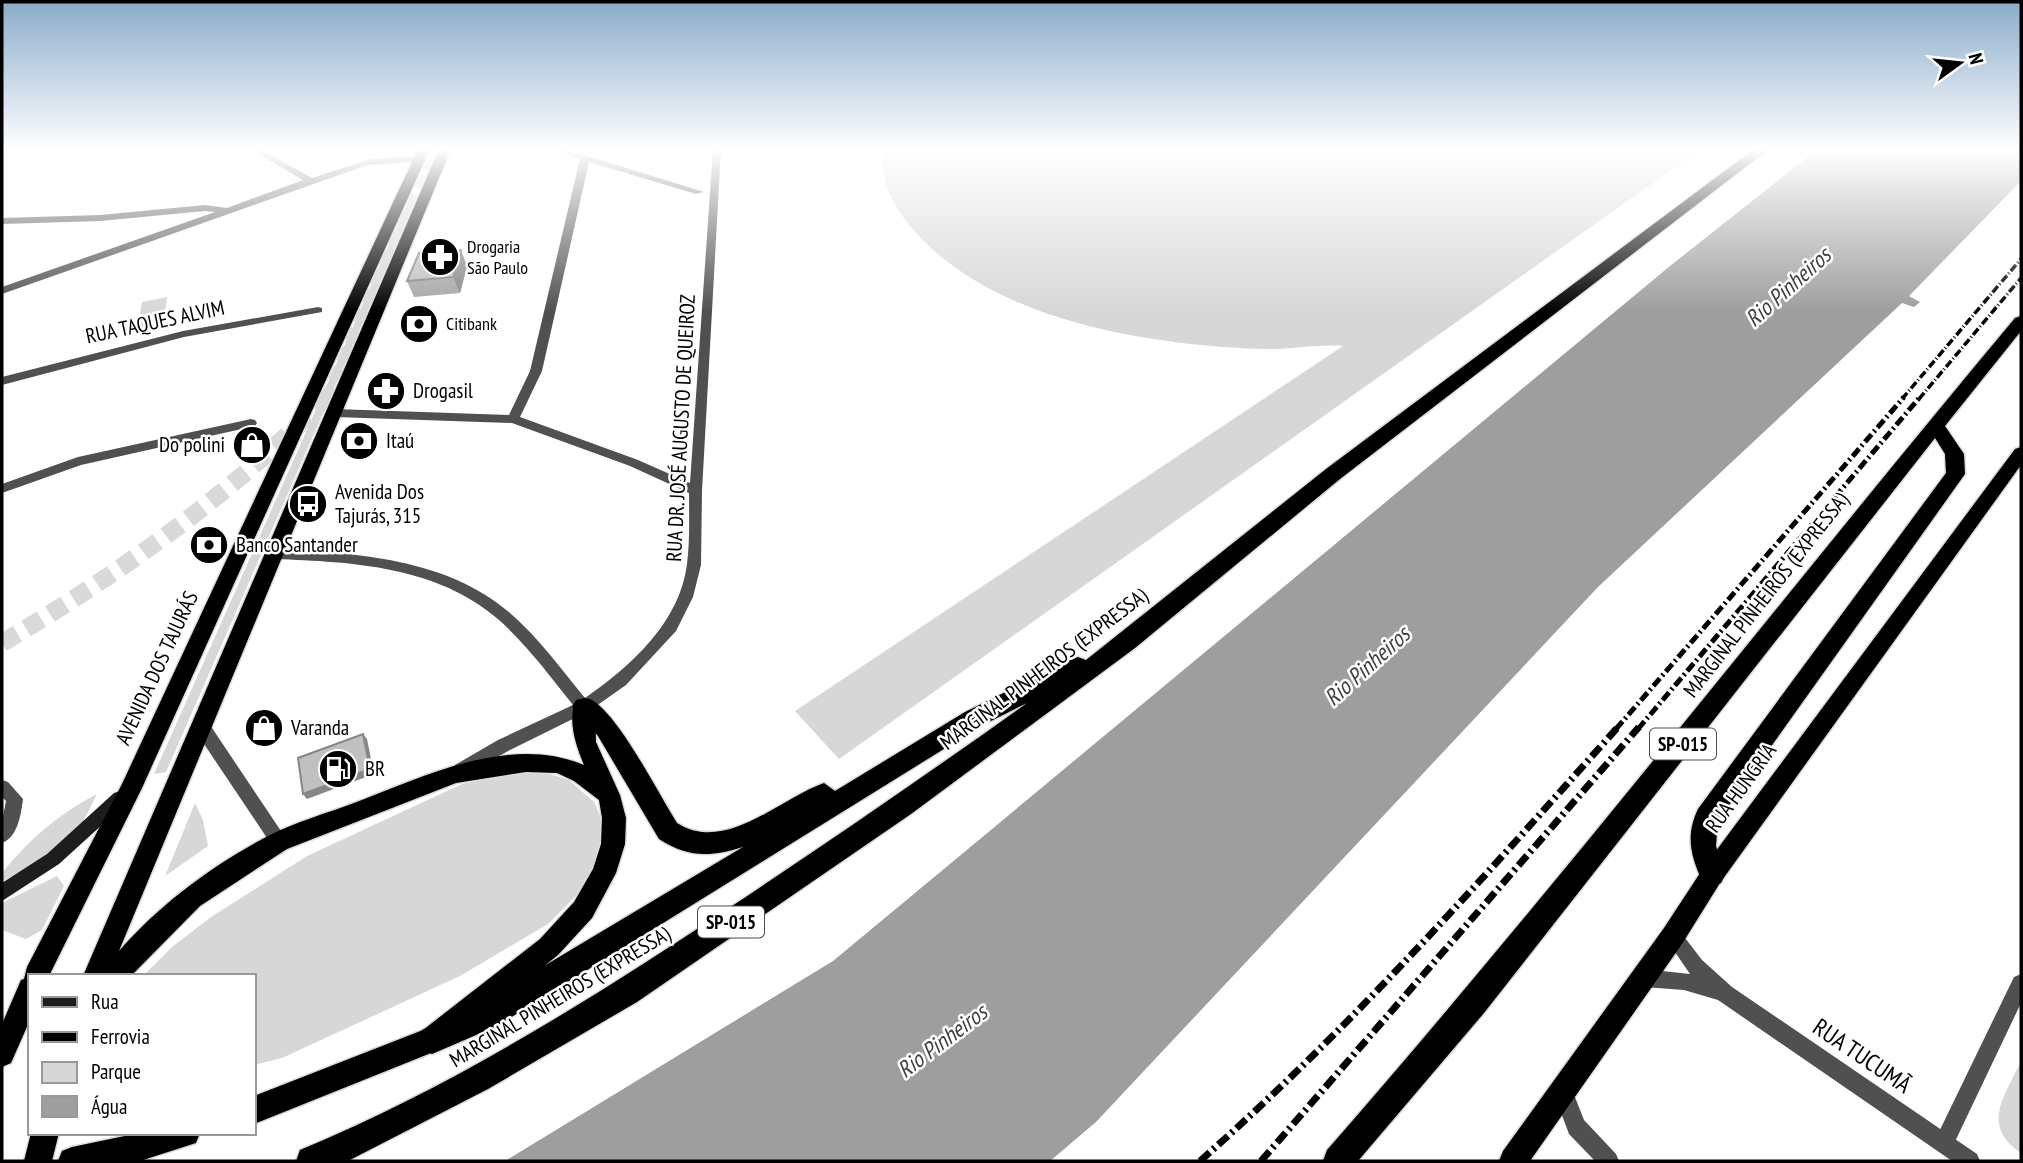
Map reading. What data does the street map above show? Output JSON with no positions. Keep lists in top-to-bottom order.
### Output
{
  "streets": {
    "highway": [
      "MARGINAL PINHEIROS (EXPRESSA)",
      "AVENIDA DOS TAJURÁS",
      "SP-015",
      "RUA HUNGRIA"
    ],
    "street": ["RUA TAQUES ALVIM", "RUA DR. JOSÉ AUGUSTO DE QUEIROZ", "RUA TUCUMÃ"]
  },
  "crossings": [
    ["RUA HUNGRIA", "RUA TUCUMÃ"]
  ],
  "water": ["Rio Pinheiros"],
  "places": {
    "pharmacy": ["Drogaria São Paulo", "Drogasil"],
    "bank": ["Citibank", "Itaú", "Banco Santander"],
    "shop": ["Do polini", "Varanda"],
    "bus stop": ["Avenida Dos Tajurás, 315"],
    "fuel station": ["BR"]
  },
  "legend": [
    "Rua",
    "Ferrovia",
    "Parque",
    "Água"
  ],
  "north": "right"
}
